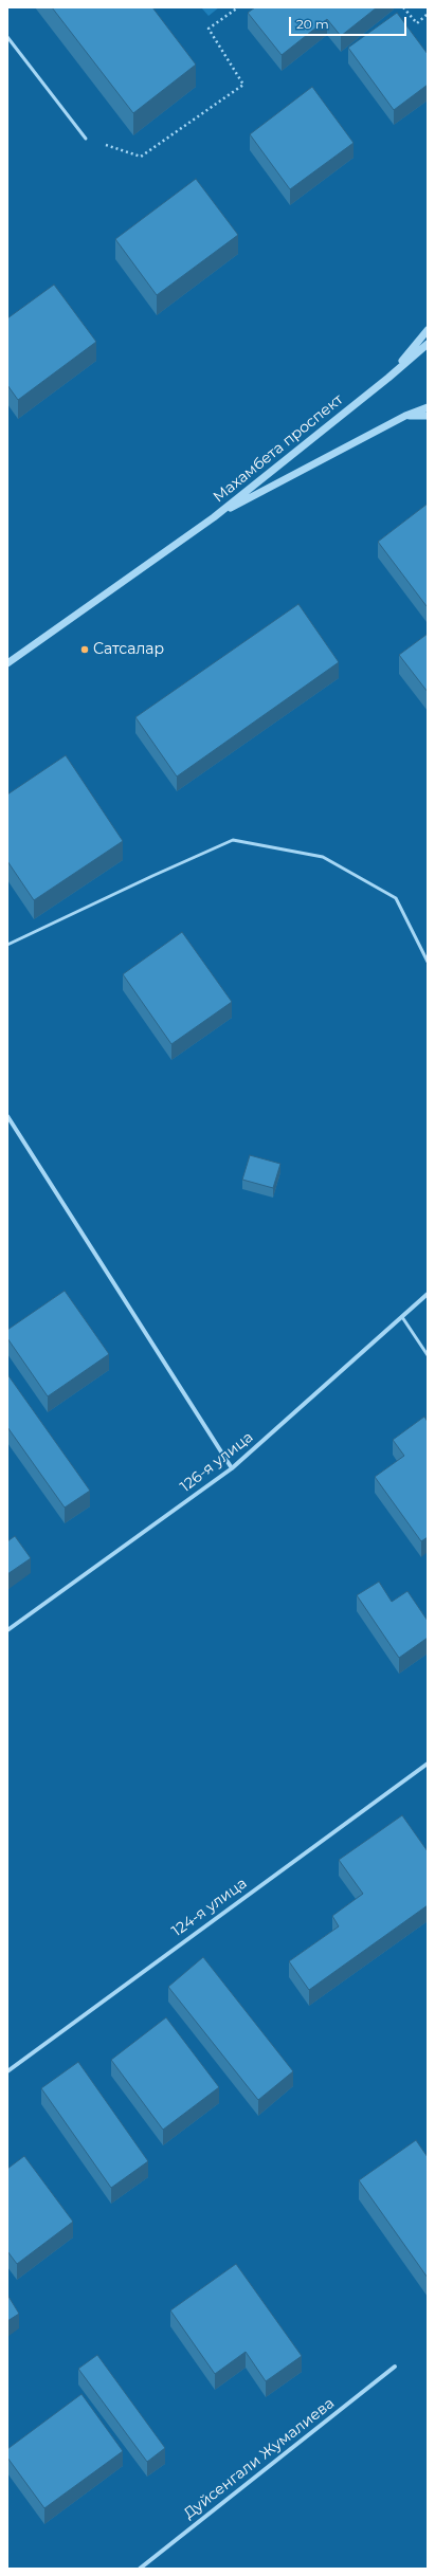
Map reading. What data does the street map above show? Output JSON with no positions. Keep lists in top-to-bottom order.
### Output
{
  "streets": {
    "street": [
      "Махамбета проспект",
      "126-я улица",
      "124-я улица",
      "Дуйсенгали Жумалиева"
    ]
  },
  "places": ["Сатсалар"],
  "scale_bar": "20 m"
}
